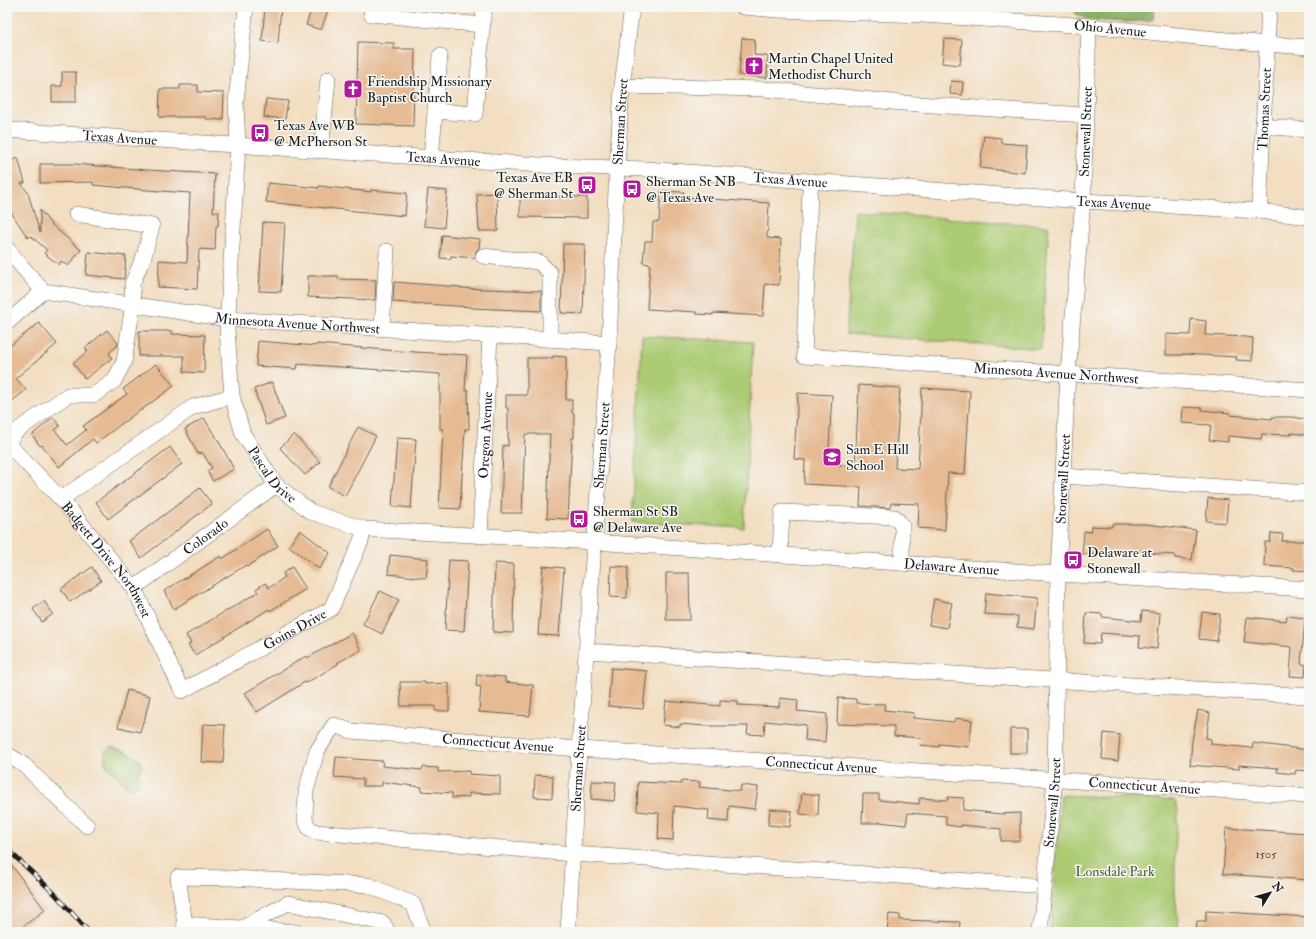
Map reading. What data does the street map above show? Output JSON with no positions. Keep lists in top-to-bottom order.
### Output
{
  "streets": {
    "street": [
      "Ohio Avenue",
      "Thomas Street",
      "Sherman Street",
      "Stonewall Street",
      "Texas Avenue",
      "Minnesota Avenue Northwest",
      "Oregon Avenue",
      "Pascal Drive",
      "Colorado",
      "Badgett Drive Northwest",
      "Delaware Avenue",
      "Goins Drive",
      "Connecticut Avenue"
    ]
  },
  "crossings": [
    ["Ohio Avenue", "Thomas Street"],
    ["Ohio Avenue", "Stonewall Street"],
    ["Thomas Street", "Texas Avenue"],
    ["Sherman Street", "Texas Avenue"],
    ["Sherman Street", "Minnesota Avenue Northwest"],
    ["Sherman Street", "Pascal Drive"],
    ["Sherman Street", "Delaware Avenue"],
    ["Sherman Street", "Connecticut Avenue"],
    ["Stonewall Street", "Texas Avenue"],
    ["Stonewall Street", "Minnesota Avenue Northwest"],
    ["Stonewall Street", "Delaware Avenue"],
    ["Stonewall Street", "Connecticut Avenue"],
    ["Texas Avenue", "Minnesota Avenue Northwest"],
    ["Texas Avenue", "Pascal Drive"],
    ["Minnesota Avenue Northwest", "Oregon Avenue"],
    ["Minnesota Avenue Northwest", "Pascal Drive"],
    ["Oregon Avenue", "Pascal Drive"],
    ["Pascal Drive", "Colorado"],
    ["Pascal Drive", "Delaware Avenue"],
    ["Pascal Drive", "Goins Drive"],
    ["Colorado", "Badgett Drive Northwest"],
    ["Badgett Drive Northwest", "Goins Drive"]
  ],
  "parks": ["Lonsdale Park"],
  "places": {
    "church": ["Martin Chapel United Methodist Church", "Friendship Missionary Baptist Church"],
    "bus stop": [
      "Texas Ave WB @ McPherson St",
      "Texas Ave EB @ Sherman St",
      "Sherman St NB @ Texas Ave",
      "Sherman St SB @ Delaware Ave",
      "Delaware at Stonewall"
    ],
    "school or university": ["Sam E Hill School"]
  },
  "house_numbers": ["1505"],
  "north": "top right"
}
